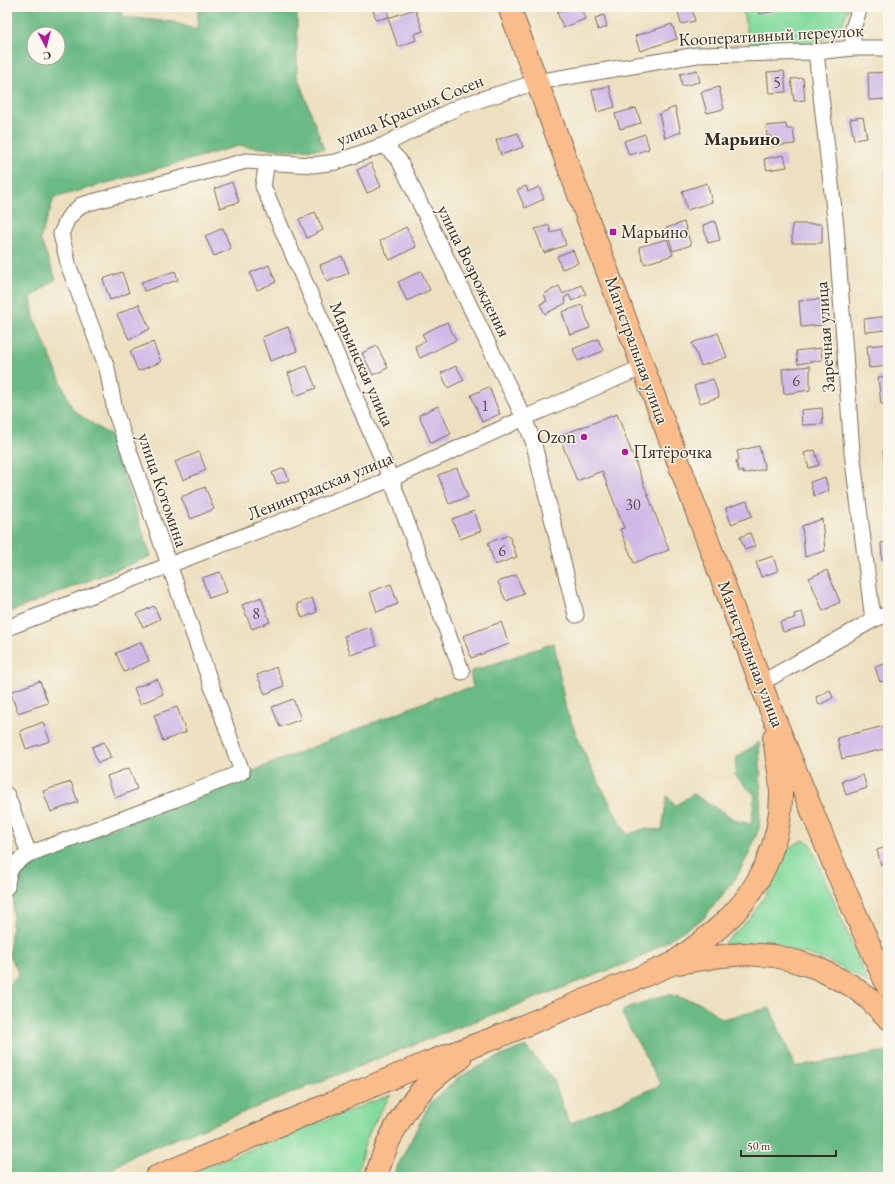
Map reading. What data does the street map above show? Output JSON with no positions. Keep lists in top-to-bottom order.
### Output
{
  "streets": {
    "main road": ["Магистральная улица"],
    "street": [
      "Кооперативный переулок",
      "улица Красных Сосен",
      "улица Возрождения",
      "Заречная улица",
      "Марьинская улица",
      "Ленинградская улица",
      "улица Котомина"
    ]
  },
  "crossings": [
    ["Кооперативный переулок", "улица Красных Сосен"],
    ["Кооперативный переулок", "Заречная улица"],
    ["Кооперативный переулок", "Магистральная улица"],
    ["улица Красных Сосен", "улица Возрождения"],
    ["улица Красных Сосен", "Магистральная улица"],
    ["улица Красных Сосен", "Марьинская улица"],
    ["улица Красных Сосен", "улица Котомина"],
    ["улица Возрождения", "Ленинградская улица"],
    ["Магистральная улица", "Ленинградская улица"],
    ["Марьинская улица", "Ленинградская улица"],
    ["Ленинградская улица", "улица Котомина"]
  ],
  "districts": ["Марьино"],
  "places": {
    "transit": ["Марьино"],
    "other": ["Ozon", "Пятёрочка"]
  },
  "house_numbers": [
    "5",
    "6",
    "1",
    "30",
    "6",
    "8"
  ],
  "scale_bar": "50 m",
  "north": "bottom"
}
